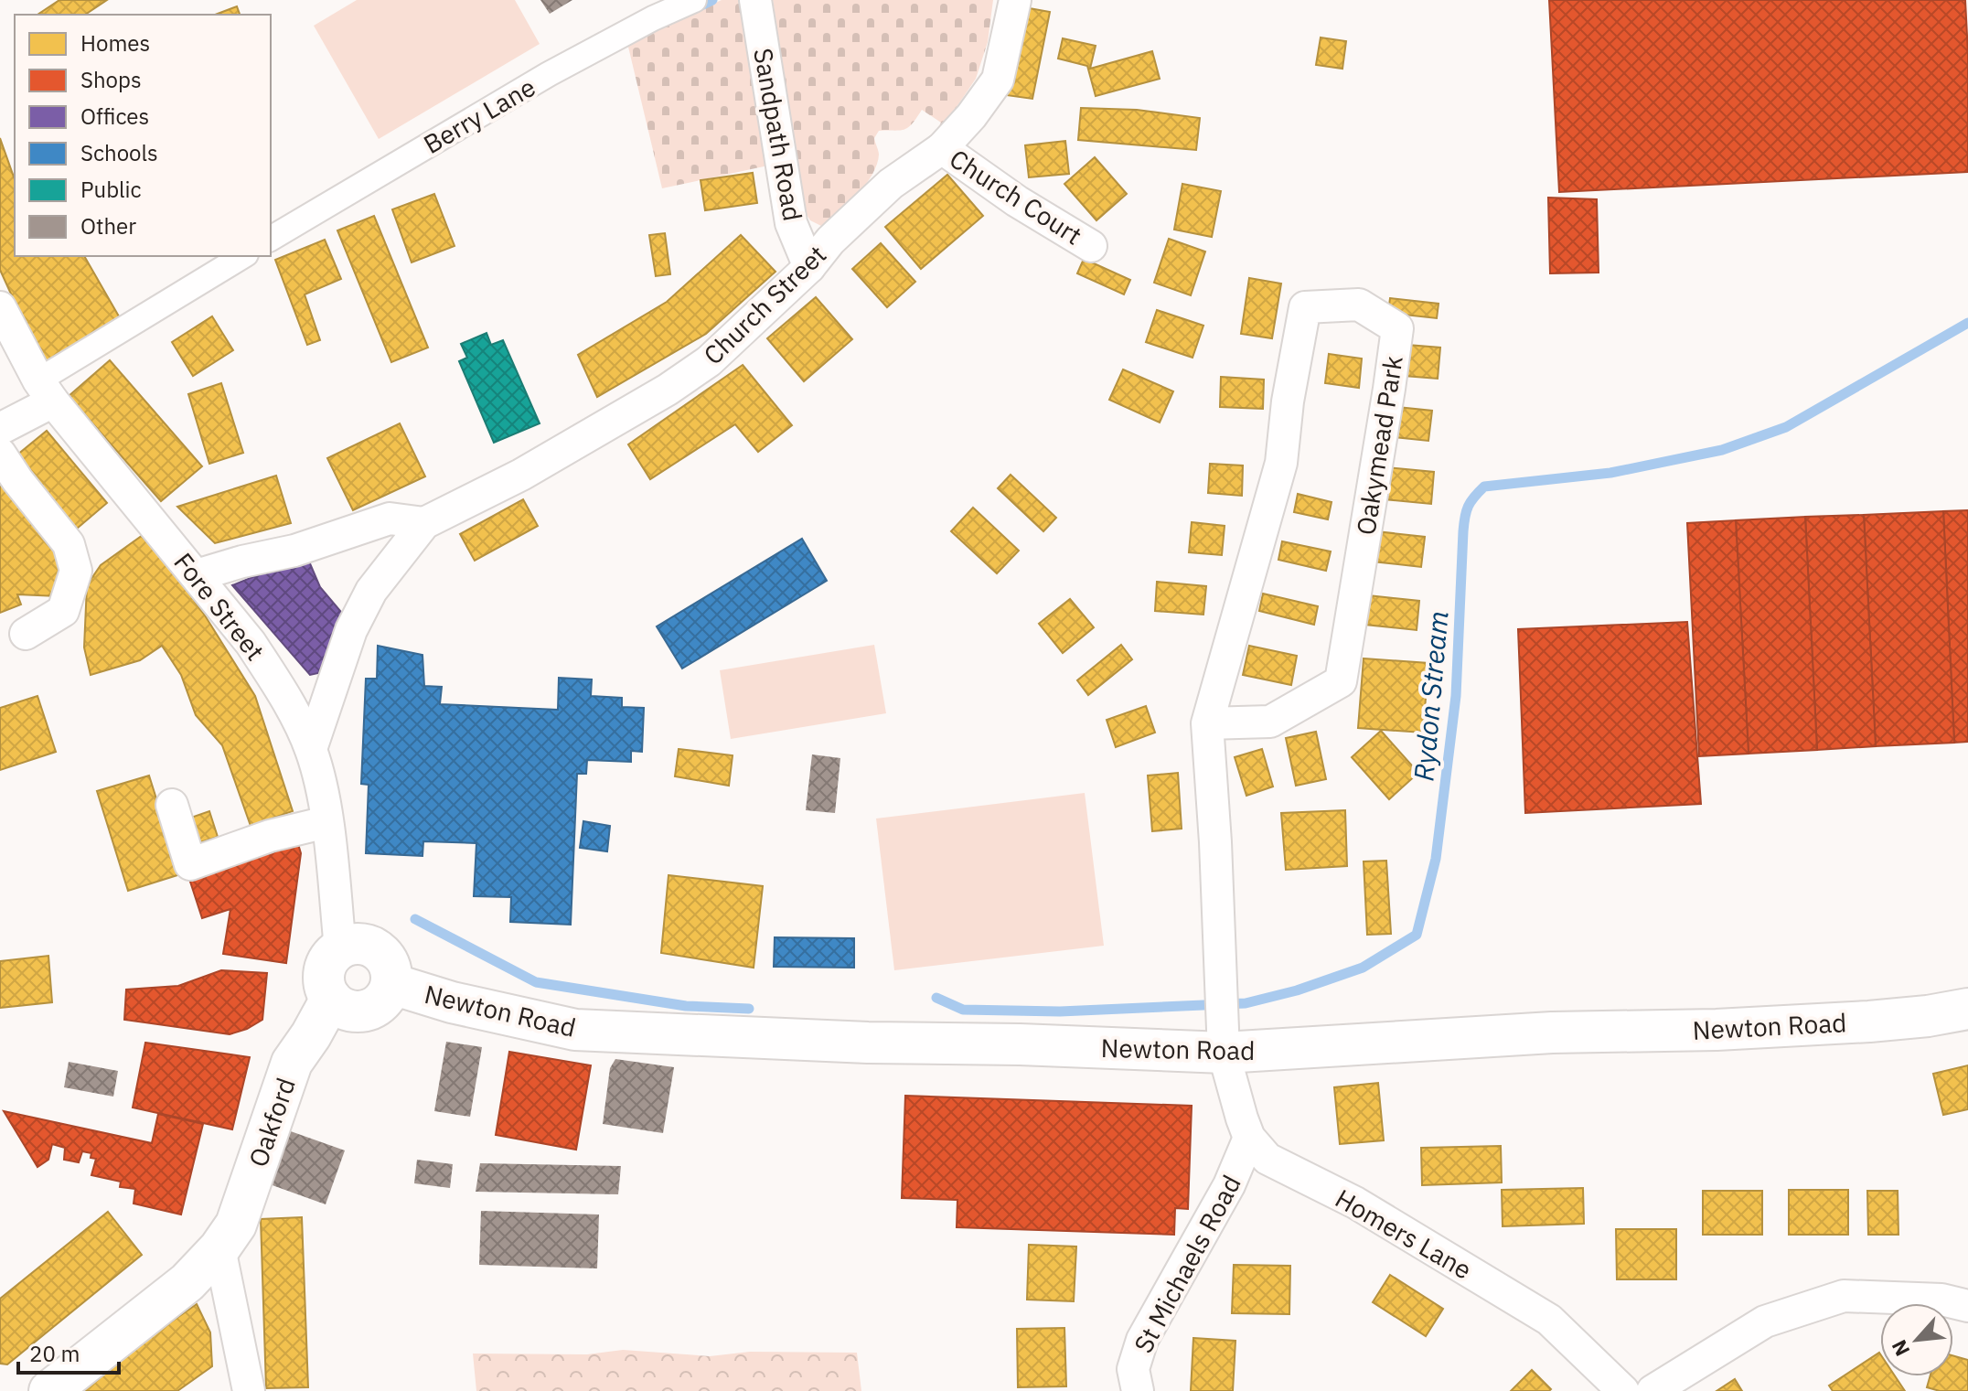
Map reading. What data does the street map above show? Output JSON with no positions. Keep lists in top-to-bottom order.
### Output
{
  "streets": {
    "main road": ["Newton Road", "Oakford"],
    "street": [
      "Berry Lane",
      "Sandpath Road",
      "Church Court",
      "Church Street",
      "Oakymead Park",
      "Fore Street",
      "Homers Lane",
      "St Michaels Road"
    ]
  },
  "crossings": [
    ["Sandpath Road", "Church Street"],
    ["Church Court", "Church Street"],
    ["Church Street", "Fore Street"],
    ["Oakymead Park", "Newton Road"],
    ["Oakymead Park", "Homers Lane"],
    ["Fore Street", "Newton Road"],
    ["Fore Street", "Oakford"],
    ["Newton Road", "Oakford"],
    ["Newton Road", "Homers Lane"],
    ["Homers Lane", "St Michaels Road"]
  ],
  "water": ["Rydon Stream"],
  "legend": [
    "Homes",
    "Shops",
    "Offices",
    "Schools",
    "Public",
    "Other"
  ],
  "scale_bar": "20 m",
  "north": "bottom left"
}
